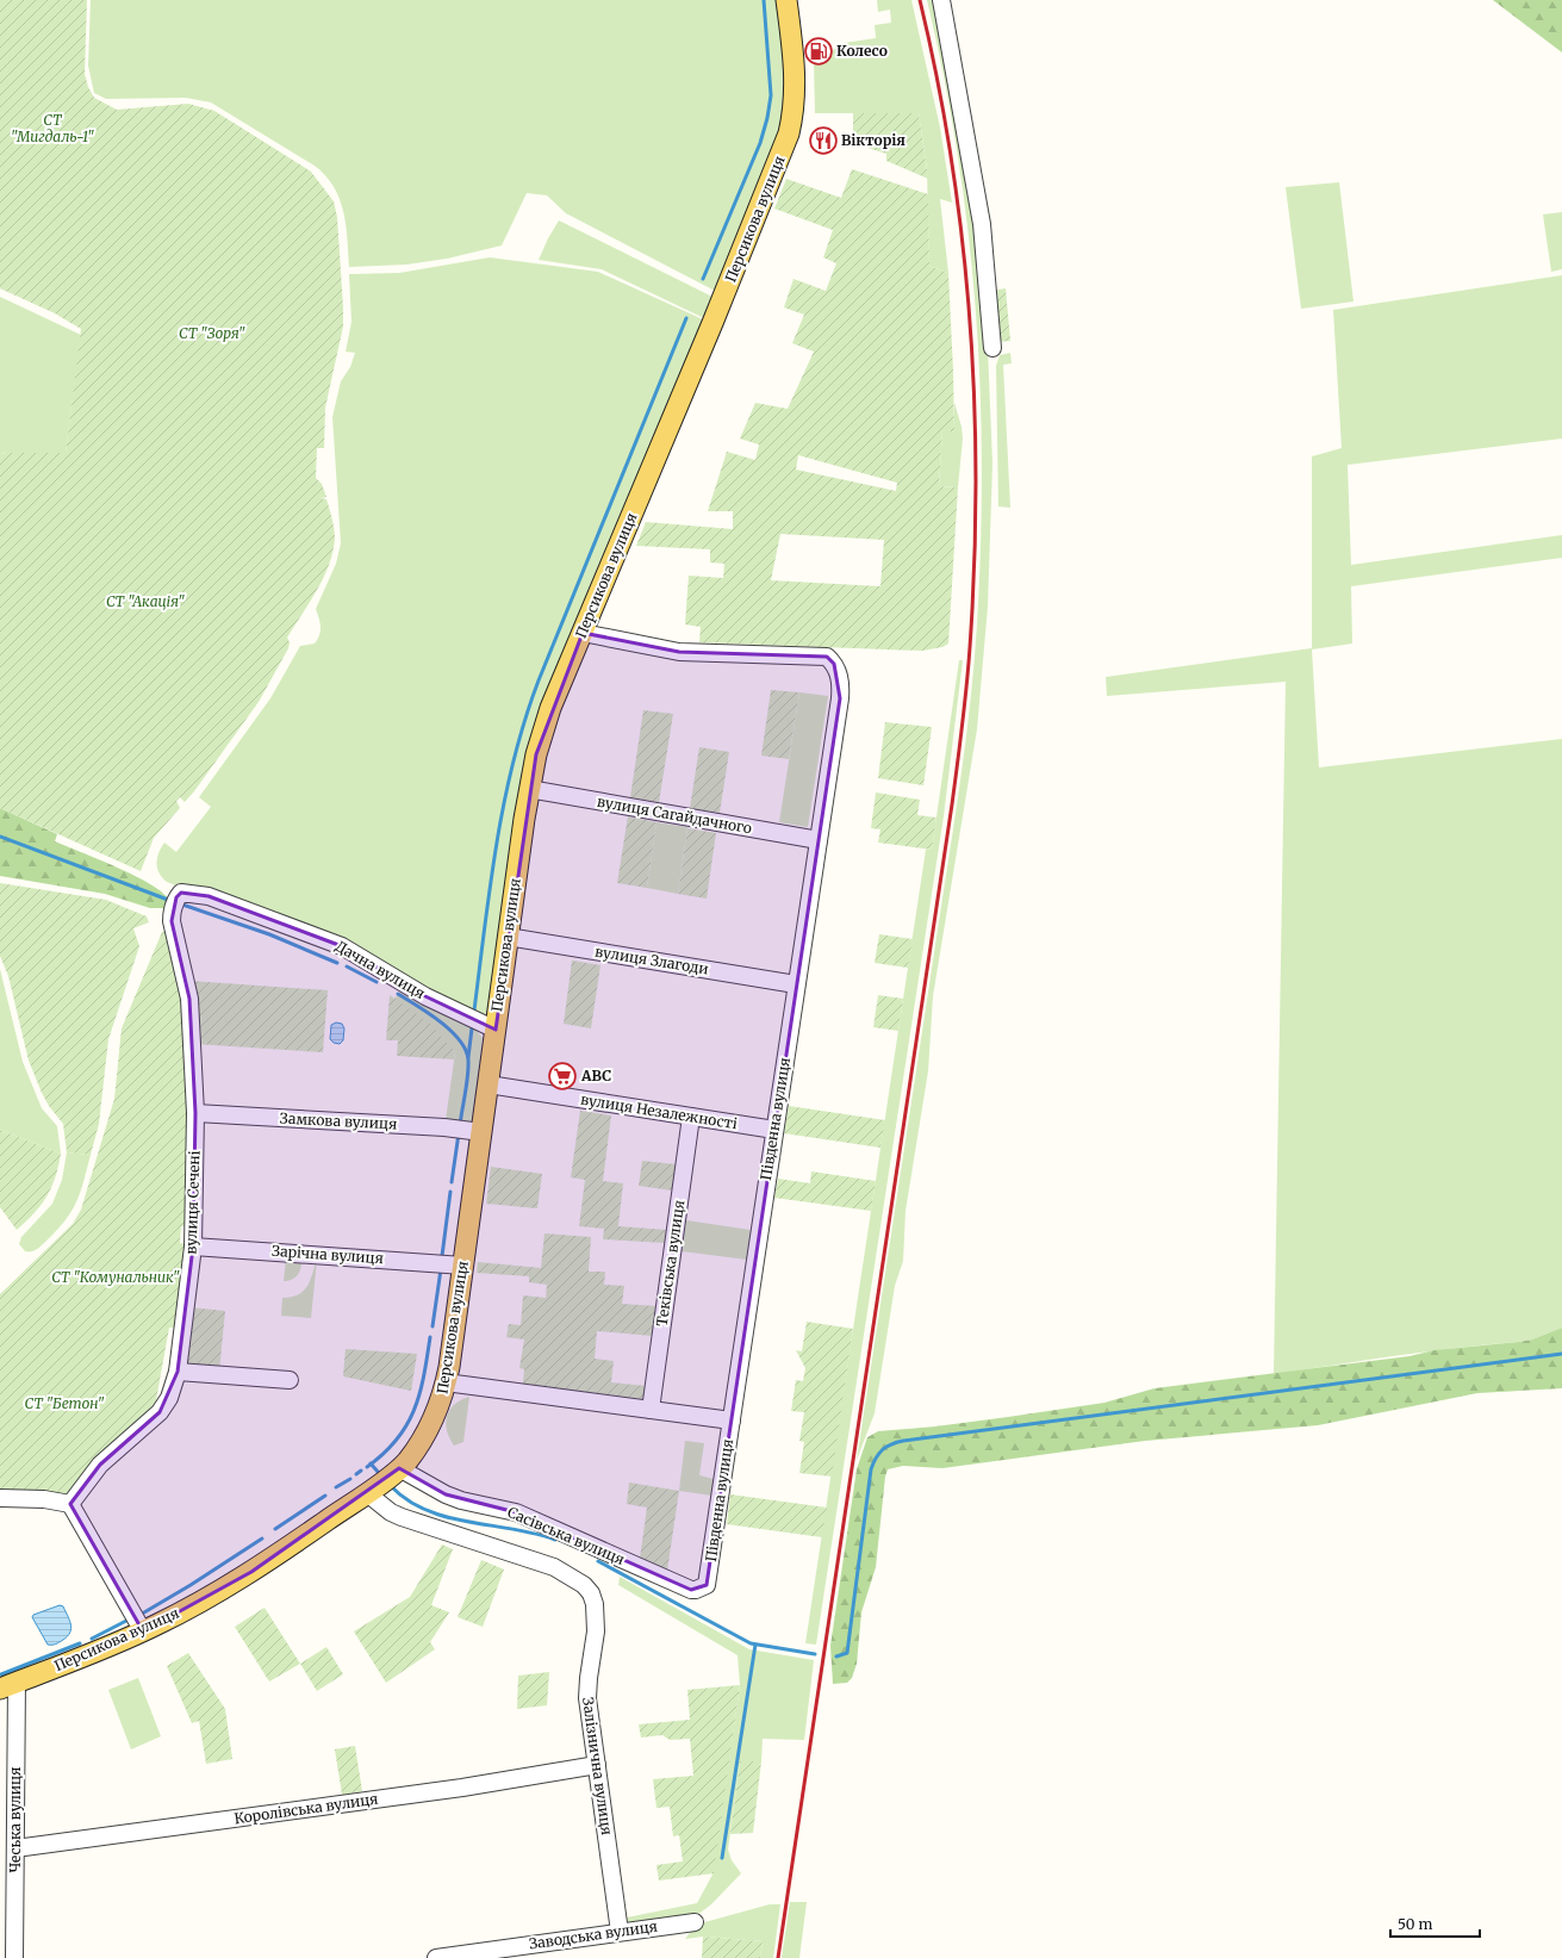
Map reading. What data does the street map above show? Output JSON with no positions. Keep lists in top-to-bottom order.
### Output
{
  "streets": {
    "main road": ["Персикова вулиця"],
    "street": [
      "вулиця Сагайдачного",
      "вулиця Злагоди",
      "Дачна вулиця",
      "вулиця Незалежності",
      "Південна вулиця",
      "Замкова вулиця",
      "вулиця Сечені",
      "Зарічна вулиця",
      "Теківська вулиця",
      "Сасівська вулиця",
      "Залізнична вулиця",
      "Королівська вулиця",
      "Чеська вулиця",
      "Заводська вулиця"
    ]
  },
  "crossings": [
    ["Персикова вулиця", "вулиця Сагайдачного"],
    ["Персикова вулиця", "вулиця Злагоди"],
    ["Персикова вулиця", "Дачна вулиця"],
    ["Персикова вулиця", "вулиця Незалежності"],
    ["Персикова вулиця", "Південна вулиця"],
    ["Персикова вулиця", "Замкова вулиця"],
    ["Персикова вулиця", "Зарічна вулиця"],
    ["Персикова вулиця", "Сасівська вулиця"],
    ["Персикова вулиця", "Залізнична вулиця"],
    ["Персикова вулиця", "Чеська вулиця"],
    ["вулиця Сагайдачного", "Південна вулиця"],
    ["вулиця Злагоди", "Південна вулиця"],
    ["Дачна вулиця", "вулиця Сечені"],
    ["вулиця Незалежності", "Південна вулиця"],
    ["вулиця Незалежності", "Теківська вулиця"],
    ["Південна вулиця", "Сасівська вулиця"],
    ["Замкова вулиця", "вулиця Сечені"],
    ["вулиця Сечені", "Зарічна вулиця"],
    ["Залізнична вулиця", "Королівська вулиця"],
    ["Залізнична вулиця", "Заводська вулиця"],
    ["Королівська вулиця", "Чеська вулиця"]
  ],
  "parks": [
    "СТ \"Мигдаль-1\"",
    "СТ \"Зоря\"",
    "СТ \"Акація\"",
    "СТ \"Комунальник\"",
    "СТ \"Бетон\""
  ],
  "places": {
    "fuel station": ["Колесо"],
    "restaurant": ["Вікторія"],
    "supermarket": ["ABC"]
  },
  "scale_bar": "50 m"
}
